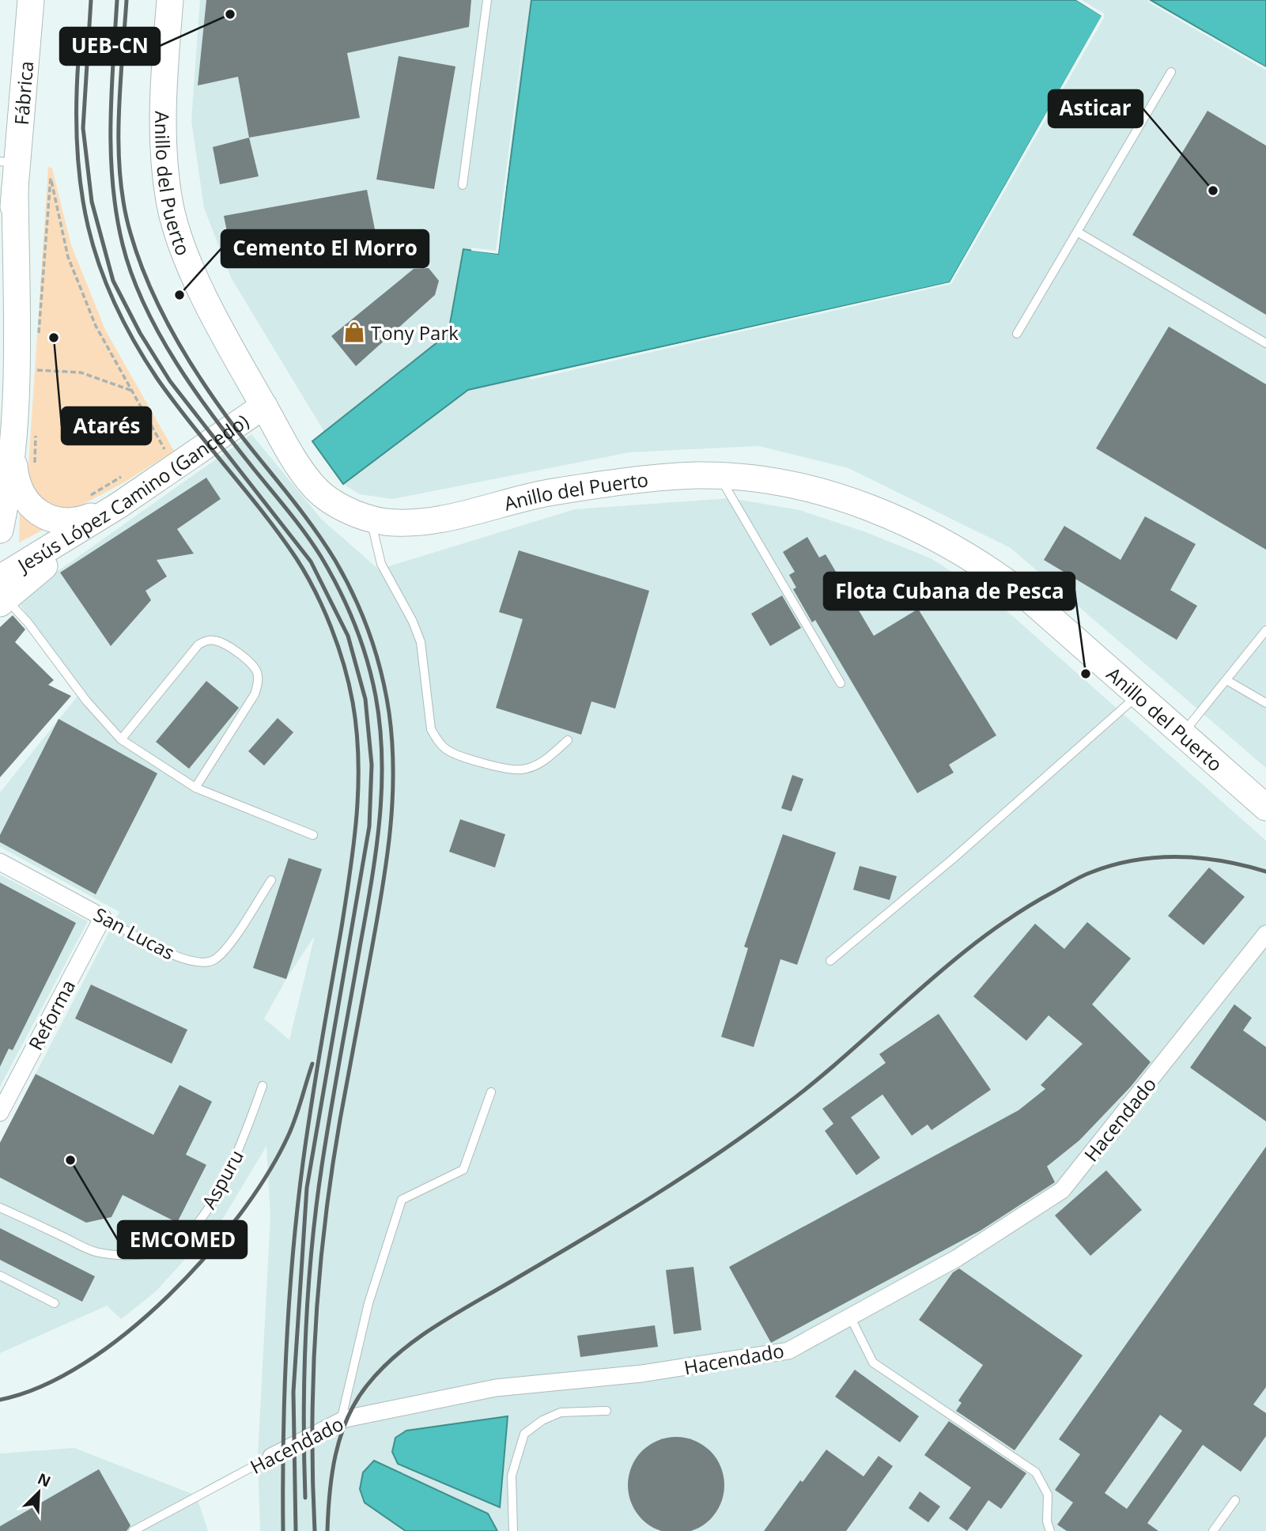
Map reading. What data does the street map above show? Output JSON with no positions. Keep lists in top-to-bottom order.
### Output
{
  "streets": {
    "main road": ["Fábrica", "Anillo del Puerto", "Jesús López Camino (Gancedo)"],
    "street": ["San Lucas", "Reforma", "Hacendado"],
    "lane": ["Aspuru"]
  },
  "crossings": [
    ["Anillo del Puerto", "Jesús López Camino (Gancedo)"],
    ["San Lucas", "Reforma"]
  ],
  "places": {
    "other": [
      "UEB-CN",
      "Asticar",
      "Cemento El Morro",
      "Atarés",
      "Flota Cubana de Pesca",
      "EMCOMED"
    ],
    "shop": ["Tony Park"]
  },
  "north": "top right"
}
